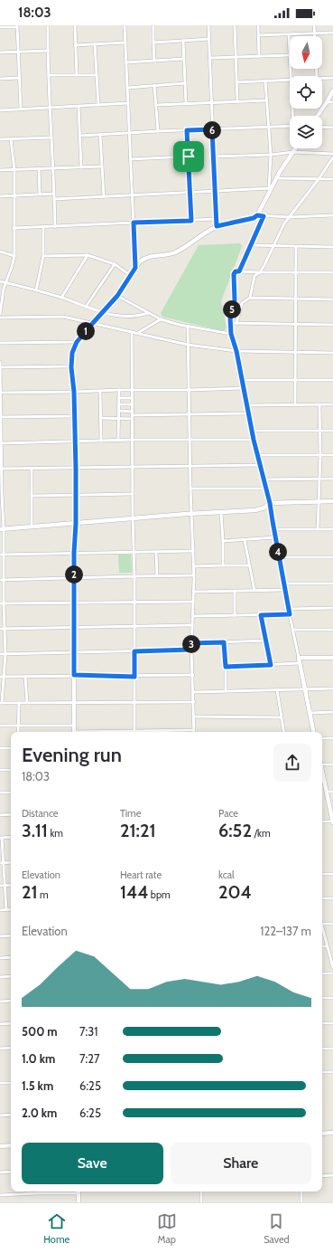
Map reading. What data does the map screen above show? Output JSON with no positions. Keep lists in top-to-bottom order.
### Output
{
  "north": "bottom",
  "page": {
    "status": "18:03",
    "pins": [
      "6",
      "5",
      "1",
      "4",
      "2",
      "3"
    ],
    "heading": ["Evening run", "18:03"],
    "stats": [
      ["Distance", "3.11 km"],
      ["Time", "21:21"],
      ["Pace", "6:52 /km"],
      ["Elevation", "21 m"],
      ["Heart rate", "144 bpm"],
      ["kcal", "204"]
    ],
    "chart": ["Elevation", "122–137 m"],
    "list": [
      {
        "name": "500 m",
        "note": "7:31"
      },
      {
        "name": "1.0 km",
        "note": "7:27"
      },
      {
        "name": "1.5 km",
        "note": "6:25"
      },
      {
        "name": "2.0 km",
        "note": "6:25"
      }
    ],
    "buttons": ["Save", "Share"],
    "tabs": ["Home", "Map", "Saved"]
  }
}
